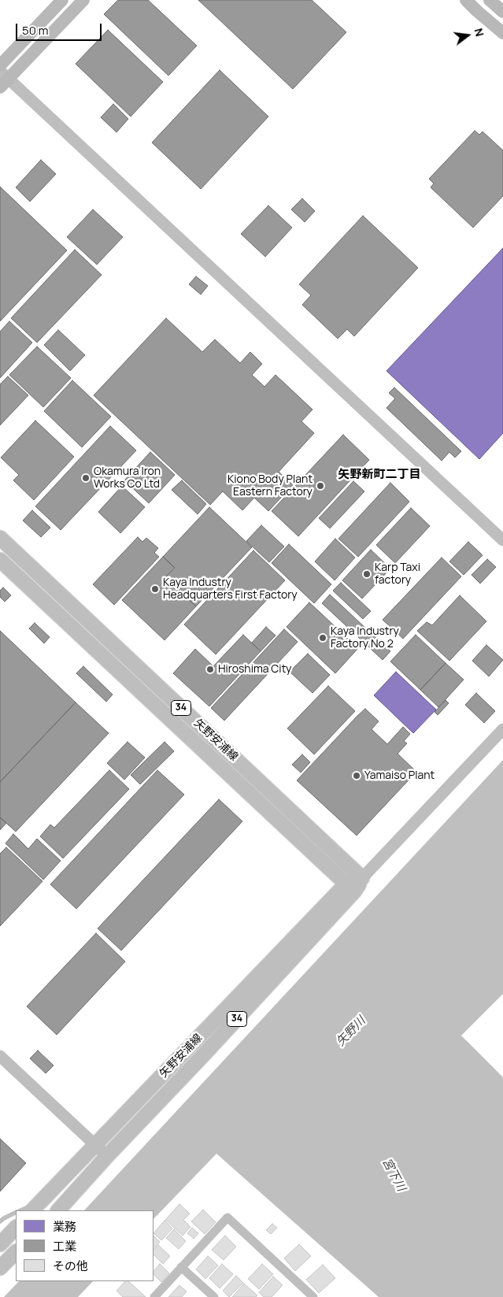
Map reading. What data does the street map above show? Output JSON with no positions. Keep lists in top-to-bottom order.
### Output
{
  "streets": {
    "main road": ["34", "矢野安浦線"]
  },
  "districts": ["矢野新町二丁目"],
  "water": ["矢野川", "宮下川"],
  "places": [
    "Okamura Iron Works Co Ltd",
    "Kiono Body Plant Eastern Factory",
    "Karp Taxi factory",
    "Kaya Industry Headquarters First Factory",
    "Kaya Industry Factory No 2",
    "Hiroshima City",
    "Yamaiso Plant"
  ],
  "legend": ["業務", "工業", "その他"],
  "scale_bar": "50 m",
  "north": "right"
}
